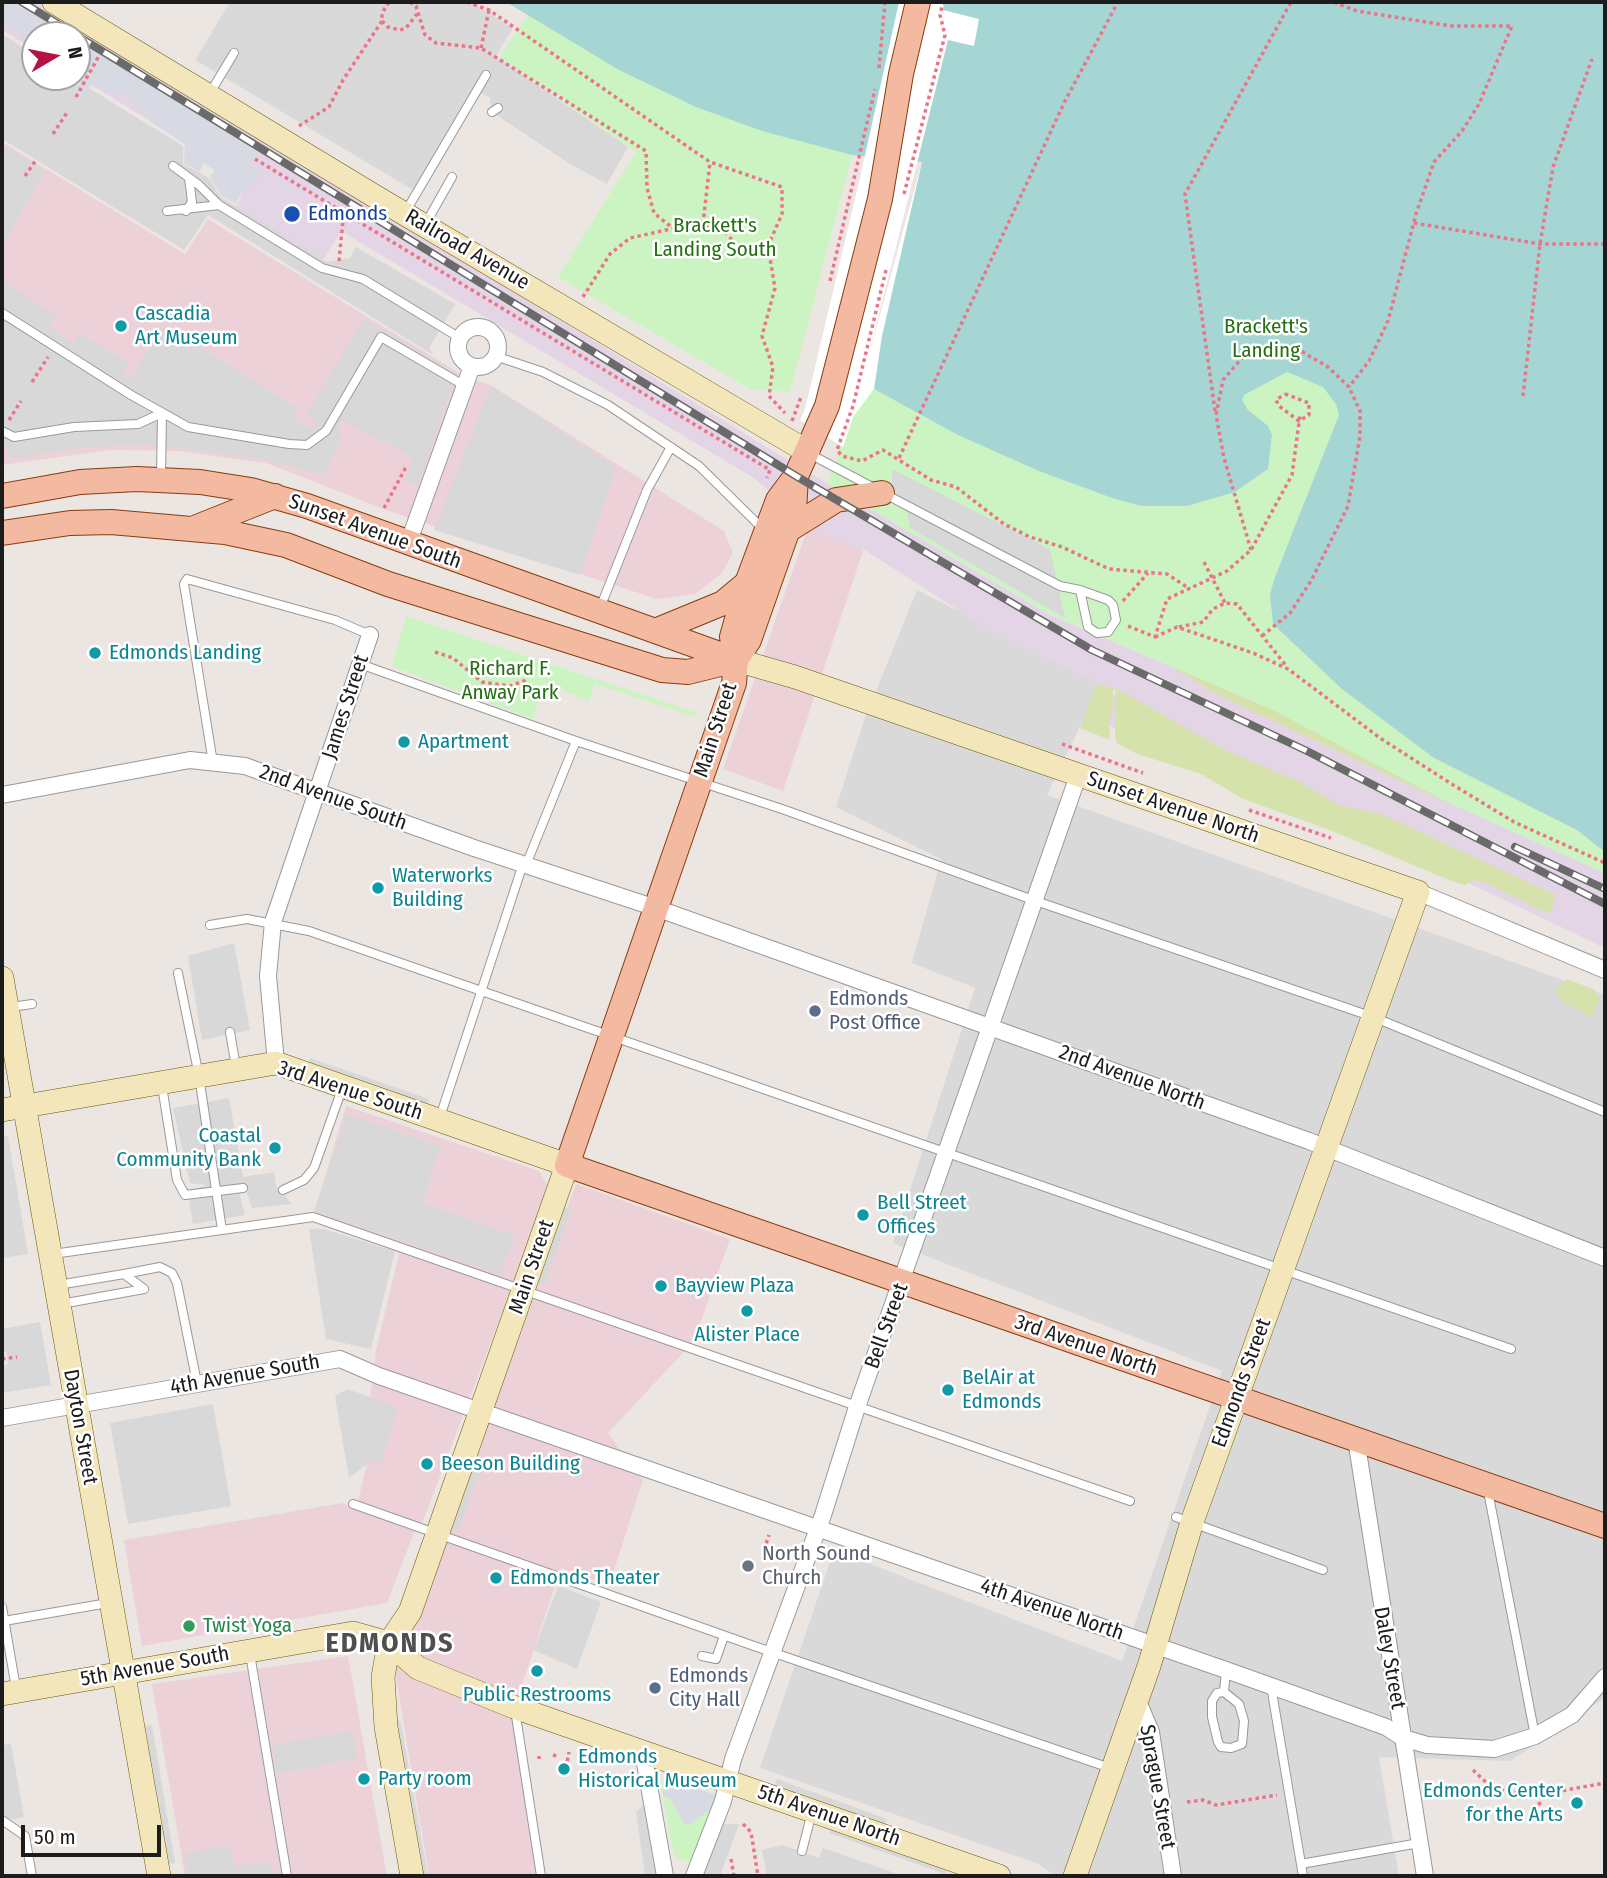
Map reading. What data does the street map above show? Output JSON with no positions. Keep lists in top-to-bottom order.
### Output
{
  "streets": {
    "main road": ["Sunset Avenue South", "Main Street", "3rd Avenue North"],
    "street": [
      "Railroad Avenue",
      "James Street",
      "2nd Avenue South",
      "Sunset Avenue North",
      "2nd Avenue North",
      "3rd Avenue South",
      "Bell Street",
      "4th Avenue South",
      "Edmonds Street",
      "Dayton Street",
      "4th Avenue North",
      "Daley Street",
      "5th Avenue South",
      "Sprague Street",
      "5th Avenue North"
    ]
  },
  "crossings": [
    ["Railroad Avenue", "Main Street"],
    ["Sunset Avenue South", "Main Street"],
    ["Sunset Avenue South", "Sunset Avenue North"],
    ["James Street", "2nd Avenue South"],
    ["James Street", "3rd Avenue South"],
    ["Main Street", "2nd Avenue South"],
    ["Main Street", "Sunset Avenue North"],
    ["Main Street", "2nd Avenue North"],
    ["Main Street", "3rd Avenue South"],
    ["Main Street", "3rd Avenue North"],
    ["Main Street", "4th Avenue South"],
    ["Main Street", "4th Avenue North"],
    ["Main Street", "5th Avenue South"],
    ["Main Street", "5th Avenue North"],
    ["2nd Avenue South", "2nd Avenue North"],
    ["Sunset Avenue North", "Bell Street"],
    ["Sunset Avenue North", "Edmonds Street"],
    ["2nd Avenue North", "Bell Street"],
    ["2nd Avenue North", "Edmonds Street"],
    ["3rd Avenue South", "3rd Avenue North"],
    ["3rd Avenue South", "Dayton Street"],
    ["Bell Street", "3rd Avenue North"],
    ["Bell Street", "4th Avenue North"],
    ["Bell Street", "5th Avenue North"],
    ["3rd Avenue North", "Edmonds Street"],
    ["3rd Avenue North", "Daley Street"],
    ["4th Avenue South", "Dayton Street"],
    ["4th Avenue South", "4th Avenue North"],
    ["Edmonds Street", "4th Avenue North"],
    ["Edmonds Street", "Sprague Street"],
    ["Dayton Street", "5th Avenue South"],
    ["4th Avenue North", "Daley Street"],
    ["5th Avenue South", "5th Avenue North"]
  ],
  "districts": ["EDMONDS"],
  "parks": ["Brackett's Landing South", "Brackett's Landing", "Richard F. Anway Park"],
  "places": [
    "Edmonds",
    "Cascadia Art Museum",
    "Edmonds Landing",
    "Apartment",
    "Waterworks Building",
    "Edmonds Post Office",
    "Coastal Community Bank",
    "Bell Street Offices",
    "Bayview Plaza",
    "Alister Place",
    "BelAir at Edmonds",
    "Beeson Building",
    "North Sound Church",
    "Edmonds Theater",
    "Twist Yoga",
    "Public Restrooms",
    "Edmonds City Hall",
    "Edmonds Historical Museum",
    "Party room",
    "Edmonds Center for the Arts"
  ],
  "scale_bar": "50 m",
  "north": "right"
}
